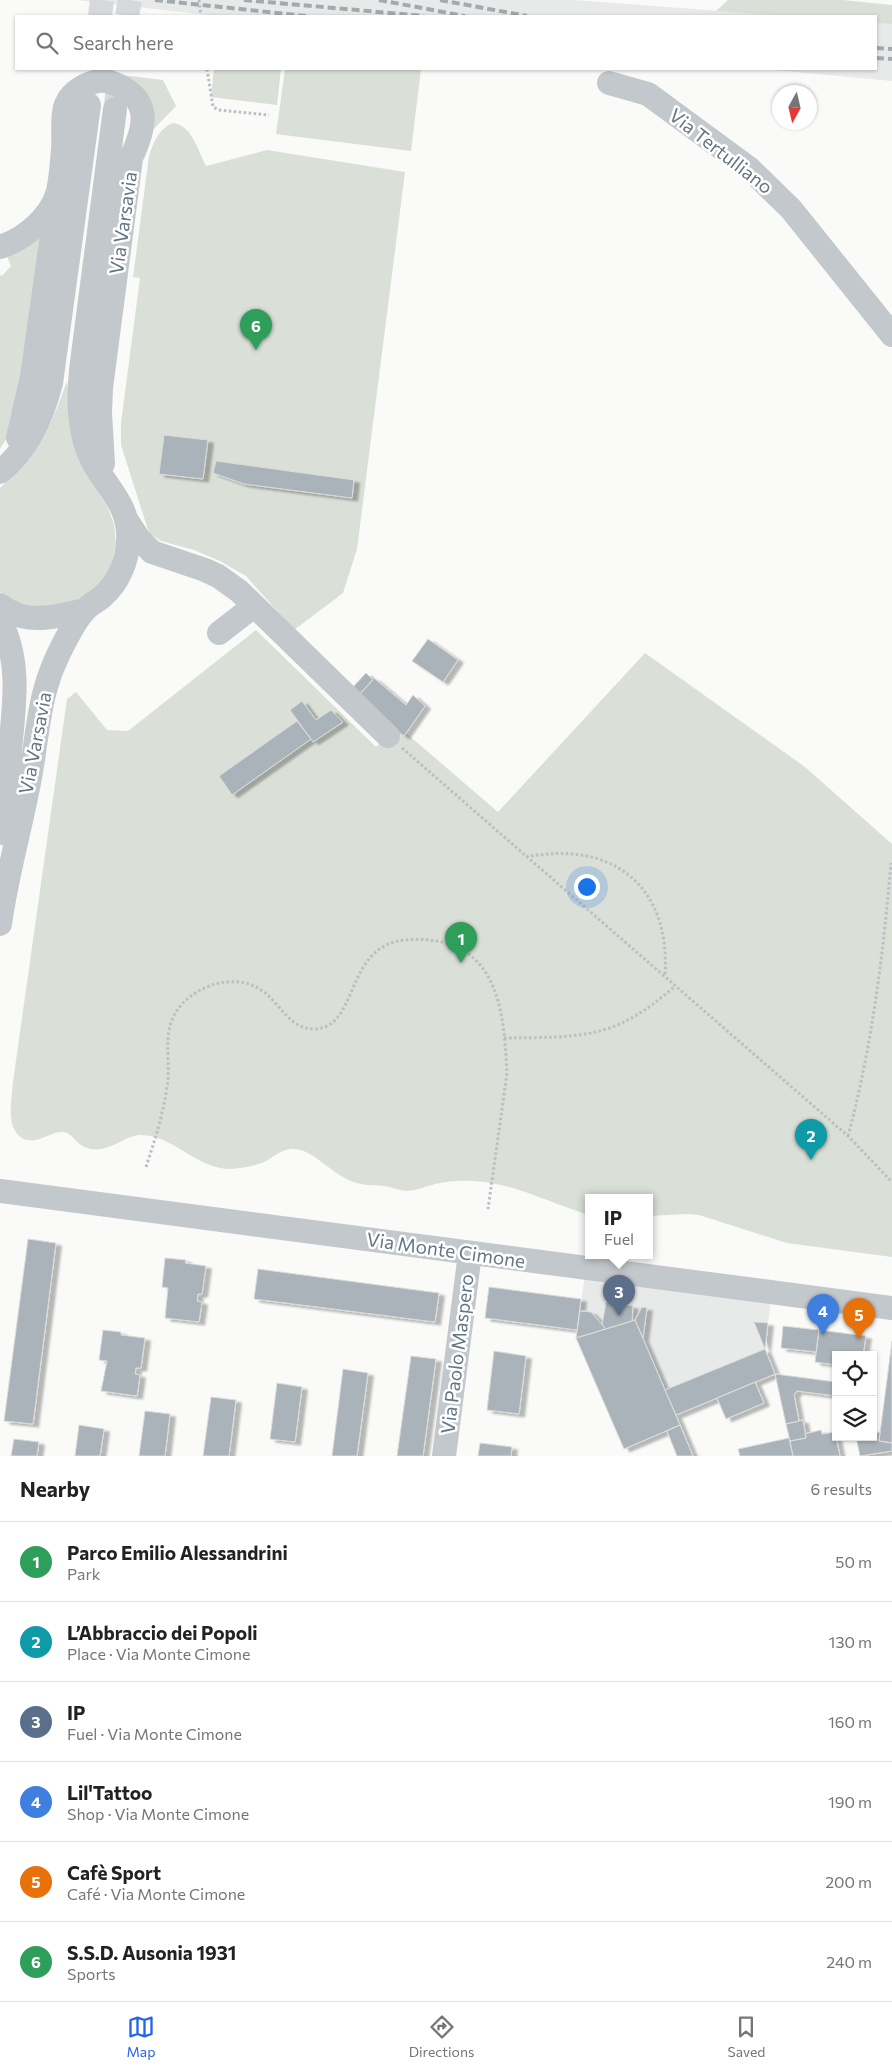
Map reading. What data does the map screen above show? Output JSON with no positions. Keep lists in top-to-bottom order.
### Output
{
  "streets": {
    "street": [
      "Via Tertulliano",
      "Via Varsavia",
      "Via Monte Cimone",
      "Via Paolo Maspero"
    ]
  },
  "crossings": [
    ["Via Monte Cimone", "Via Paolo Maspero"]
  ],
  "north": "bottom",
  "page": {
    "search": "Search here",
    "pins": [
      "6",
      "1",
      "2",
      "3",
      "4",
      "5"
    ],
    "popup": ["IP", "Fuel"],
    "heading": ["Nearby", "6 results"],
    "list": [
      {
        "mark": "1",
        "name": "Parco Emilio Alessandrini",
        "note": "Park",
        "value": "50 m"
      },
      {
        "mark": "2",
        "name": "L’Abbraccio dei Popoli",
        "note": "Place · Via Monte Cimone",
        "value": "130 m"
      },
      {
        "mark": "3",
        "name": "IP",
        "note": "Fuel · Via Monte Cimone",
        "value": "160 m"
      },
      {
        "mark": "4",
        "name": "Lil'Tattoo",
        "note": "Shop · Via Monte Cimone",
        "value": "190 m"
      },
      {
        "mark": "5",
        "name": "Cafè Sport",
        "note": "Café · Via Monte Cimone",
        "value": "200 m"
      },
      {
        "mark": "6",
        "name": "S.S.D. Ausonia 1931",
        "note": "Sports",
        "value": "240 m"
      }
    ],
    "nav": ["Map", "Directions", "Saved"]
  }
}
